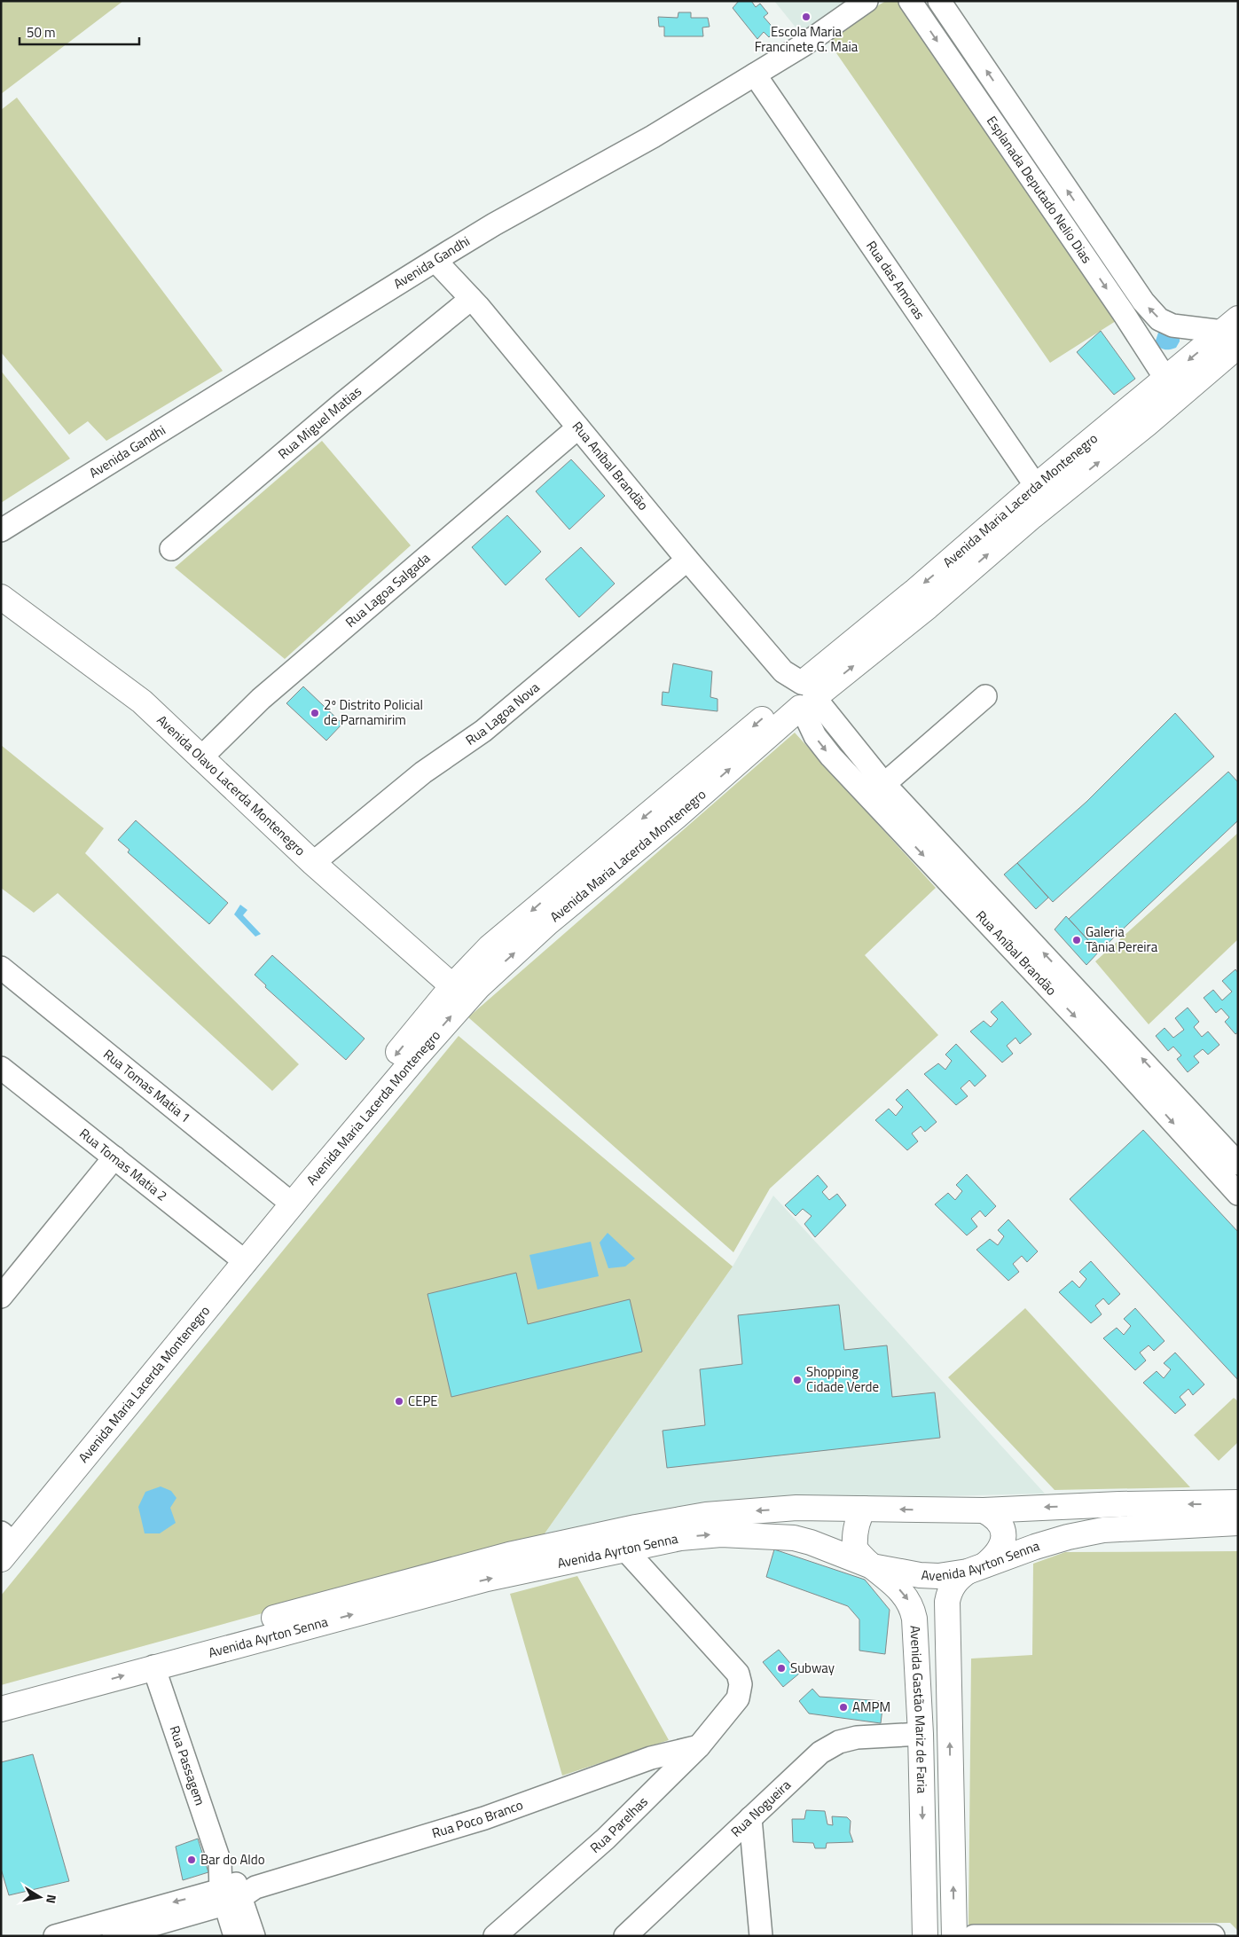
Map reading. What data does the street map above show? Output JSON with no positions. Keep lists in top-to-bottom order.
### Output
{
  "streets": {
    "main road": [
      "Avenida Maria Lacerda Montenegro",
      "Avenida Olavo Lacerda Montenegro",
      "Avenida Ayrton Senna",
      "Avenida Gastão Mariz de Faria"
    ],
    "street": [
      "Esplanada Deputado Nelio Dias",
      "Avenida Gandhi",
      "Rua das Amoras",
      "Rua Miguel Matias",
      "Rua Aníbal Brandão",
      "Rua Lagoa Salgada",
      "Rua Lagoa Nova",
      "Rua Tomas Matia 1",
      "Rua Tomas Matia 2",
      "Rua Passagem",
      "Rua Nogueira",
      "Rua Poco Branco",
      "Rua Parelhas"
    ]
  },
  "crossings": [
    ["Esplanada Deputado Nelio Dias", "Avenida Maria Lacerda Montenegro"],
    ["Avenida Gandhi", "Rua das Amoras"],
    ["Avenida Gandhi", "Rua Aníbal Brandão"],
    ["Rua das Amoras", "Avenida Maria Lacerda Montenegro"],
    ["Rua Miguel Matias", "Rua Aníbal Brandão"],
    ["Rua Aníbal Brandão", "Avenida Maria Lacerda Montenegro"],
    ["Rua Aníbal Brandão", "Rua Lagoa Salgada"],
    ["Rua Aníbal Brandão", "Rua Lagoa Nova"],
    ["Avenida Maria Lacerda Montenegro", "Avenida Olavo Lacerda Montenegro"],
    ["Avenida Maria Lacerda Montenegro", "Rua Tomas Matia 1"],
    ["Avenida Maria Lacerda Montenegro", "Rua Tomas Matia 2"],
    ["Rua Lagoa Salgada", "Avenida Olavo Lacerda Montenegro"],
    ["Rua Lagoa Nova", "Avenida Olavo Lacerda Montenegro"],
    ["Avenida Ayrton Senna", "Avenida Gastão Mariz de Faria"],
    ["Avenida Ayrton Senna", "Rua Passagem"],
    ["Avenida Ayrton Senna", "Rua Parelhas"],
    ["Avenida Gastão Mariz de Faria", "Rua Nogueira"],
    ["Rua Passagem", "Rua Poco Branco"],
    ["Rua Poco Branco", "Rua Parelhas"]
  ],
  "places": [
    "Escola Maria Francinete G. Maia",
    "2º Distrito Policial de Parnamirim",
    "Galeria Tânia Pereira",
    "Shopping Cidade Verde",
    "CEPE",
    "Subway",
    "AMPM",
    "Bar do Aldo"
  ],
  "scale_bar": "50 m",
  "north": "right"
}
